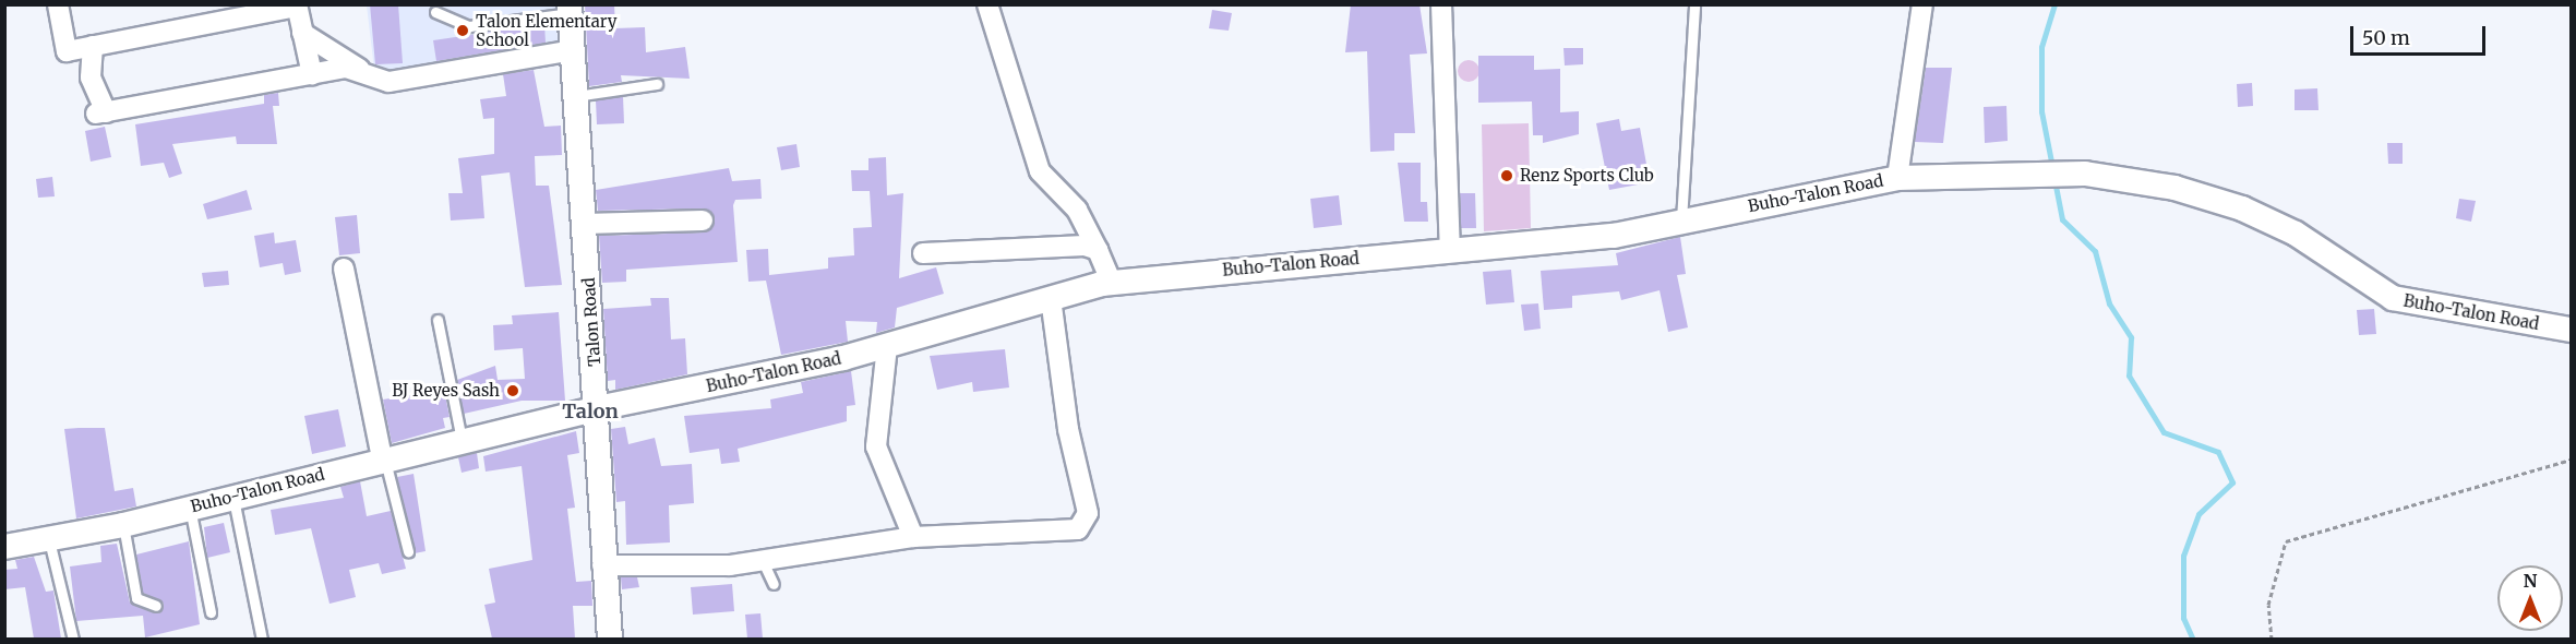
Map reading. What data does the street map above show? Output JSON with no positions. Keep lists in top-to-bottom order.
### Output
{
  "streets": {
    "street": ["Buho-Talon Road", "Talon Road"]
  },
  "crossings": [
    ["Buho-Talon Road", "Talon Road"]
  ],
  "districts": ["Talon"],
  "places": ["Talon Elementary School", "Renz Sports Club", "BJ Reyes Sash"],
  "scale_bar": "50 m",
  "north": "top"
}
